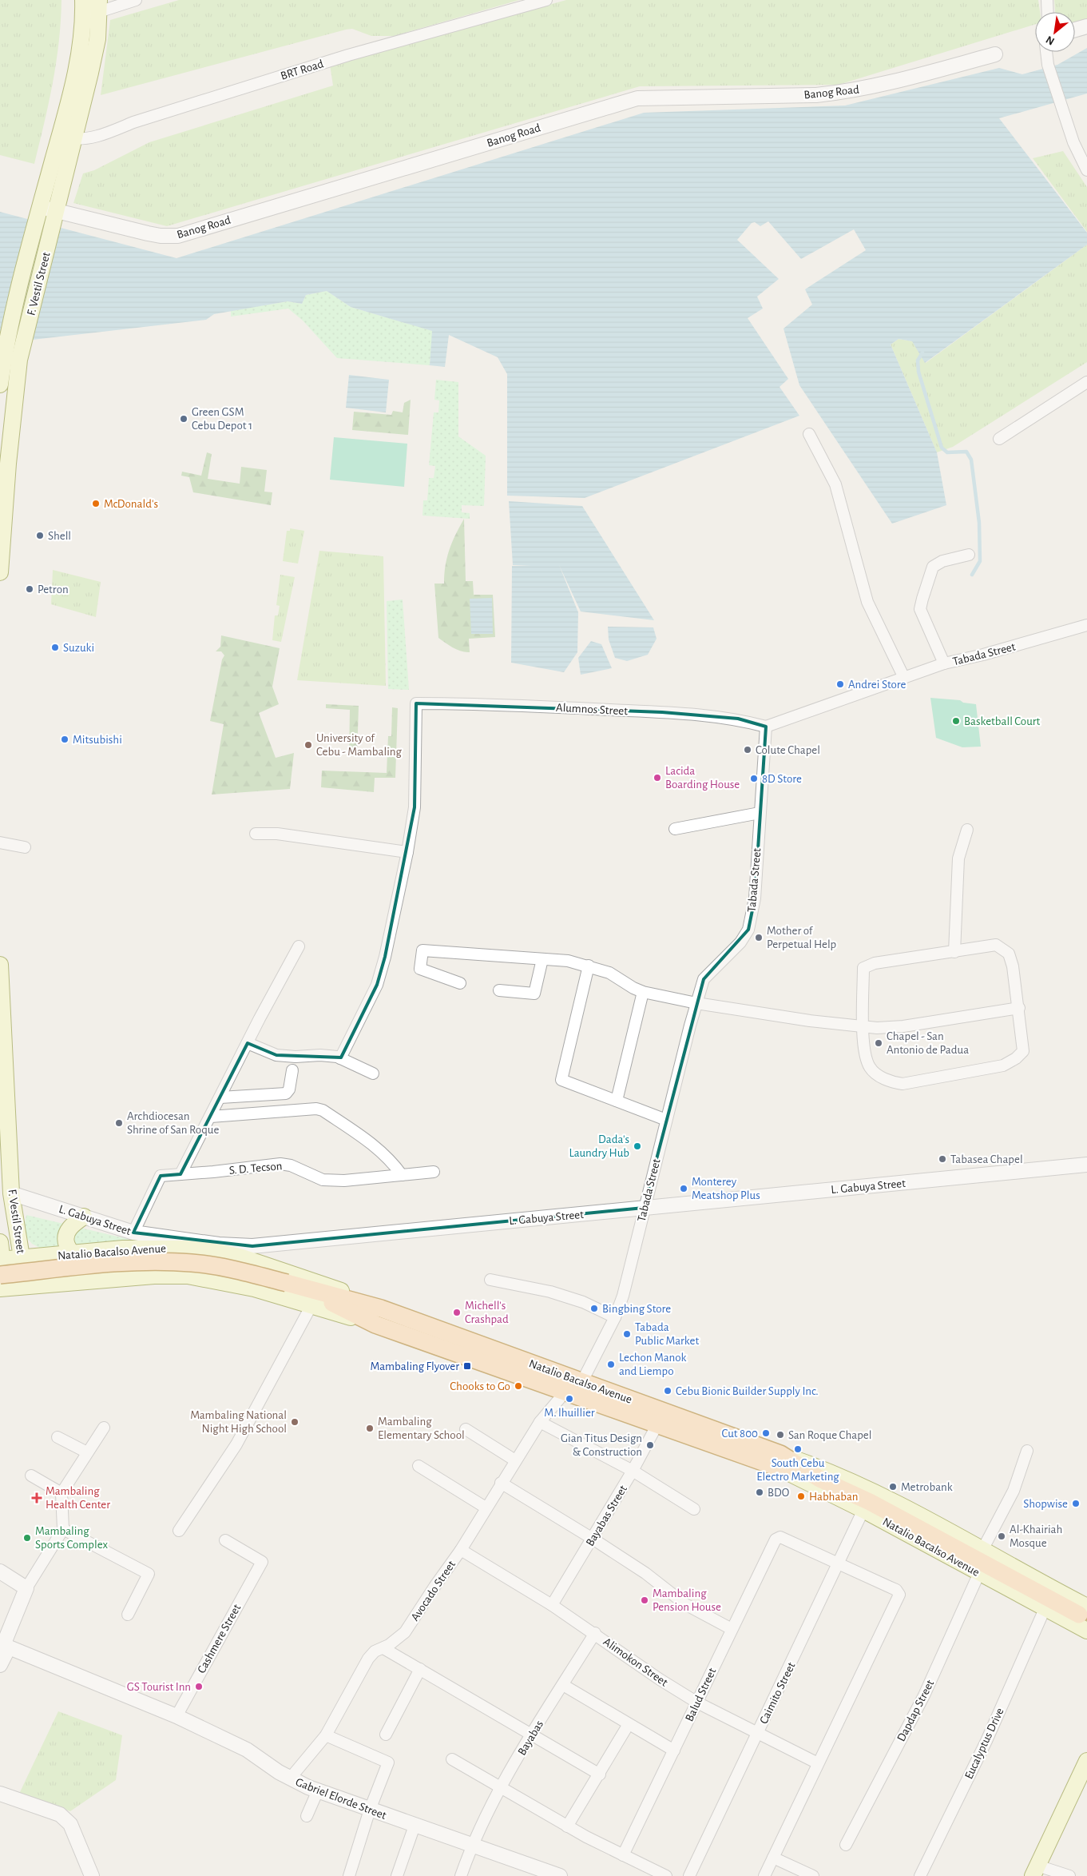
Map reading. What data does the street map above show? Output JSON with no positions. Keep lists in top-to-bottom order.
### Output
{
  "streets": {
    "main road": ["F. Vestil Street", "Natalio Bacalso Avenue"],
    "street": [
      "BRT Road",
      "Banog Road",
      "Tabada Street",
      "Alumnos Street",
      "S. D. Tecson",
      "L. Gabuya Street",
      "Bayabas Street",
      "Avocado Street",
      "Cashmere Street",
      "Alimokon Street",
      "Caimito Street",
      "Balud Street",
      "Dapdap Street",
      "Bayabas",
      "Eucalyptus Drive",
      "Gabriel Elorde Street"
    ]
  },
  "crossings": [
    ["BRT Road", "F. Vestil Street"],
    ["Banog Road", "F. Vestil Street"],
    ["F. Vestil Street", "L. Gabuya Street"],
    ["F. Vestil Street", "Natalio Bacalso Avenue"],
    ["Tabada Street", "Alumnos Street"],
    ["Tabada Street", "L. Gabuya Street"],
    ["Tabada Street", "Natalio Bacalso Avenue"],
    ["S. D. Tecson", "L. Gabuya Street"],
    ["Natalio Bacalso Avenue", "Bayabas Street"],
    ["Natalio Bacalso Avenue", "Avocado Street"],
    ["Natalio Bacalso Avenue", "Caimito Street"],
    ["Natalio Bacalso Avenue", "Dapdap Street"],
    ["Natalio Bacalso Avenue", "Eucalyptus Drive"],
    ["Bayabas Street", "Alimokon Street"],
    ["Avocado Street", "Alimokon Street"],
    ["Avocado Street", "Gabriel Elorde Street"],
    ["Cashmere Street", "Gabriel Elorde Street"],
    ["Alimokon Street", "Caimito Street"],
    ["Alimokon Street", "Balud Street"],
    ["Alimokon Street", "Bayabas"],
    ["Caimito Street", "Balud Street"],
    ["Bayabas", "Gabriel Elorde Street"]
  ],
  "places": {
    "other": [
      "Green GSM Cebu Depot 1",
      "McDonald's",
      "Shell",
      "Petron",
      "Suzuki",
      "Andrei Store",
      "Basketball Court",
      "Mitsubishi",
      "University of Cebu - Mambaling",
      "Colute Chapel",
      "Lacida Boarding House",
      "8D Store",
      "Mother of Perpetual Help",
      "Chapel - San Antonio de Padua",
      "Archdiocesan Shrine of San Roque",
      "Dada's Laundry Hub",
      "Tabasea Chapel",
      "Monterey Meatshop Plus",
      "Bingbing Store",
      "Michell's Crashpad",
      "Tabada Public Market",
      "Lechon Manok and Liempo",
      "Chooks to Go",
      "Cebu Bionic Builder Supply Inc.",
      "M. lhuillier",
      "Mambaling National Night High School",
      "Mambaling Elementary School",
      "Cut 800",
      "San Roque Chapel",
      "Gian Titus Design & Construction",
      "South Cebu Electro Marketing",
      "Metrobank",
      "BDO",
      "Habhaban",
      "Shopwise",
      "Al-Khairiah Mosque",
      "Mambaling Sports Complex",
      "Mambaling Pension House",
      "GS Tourist Inn"
    ],
    "transit": ["Mambaling Flyover"],
    "health": ["Mambaling Health Center"]
  },
  "north": "bottom left"
}
